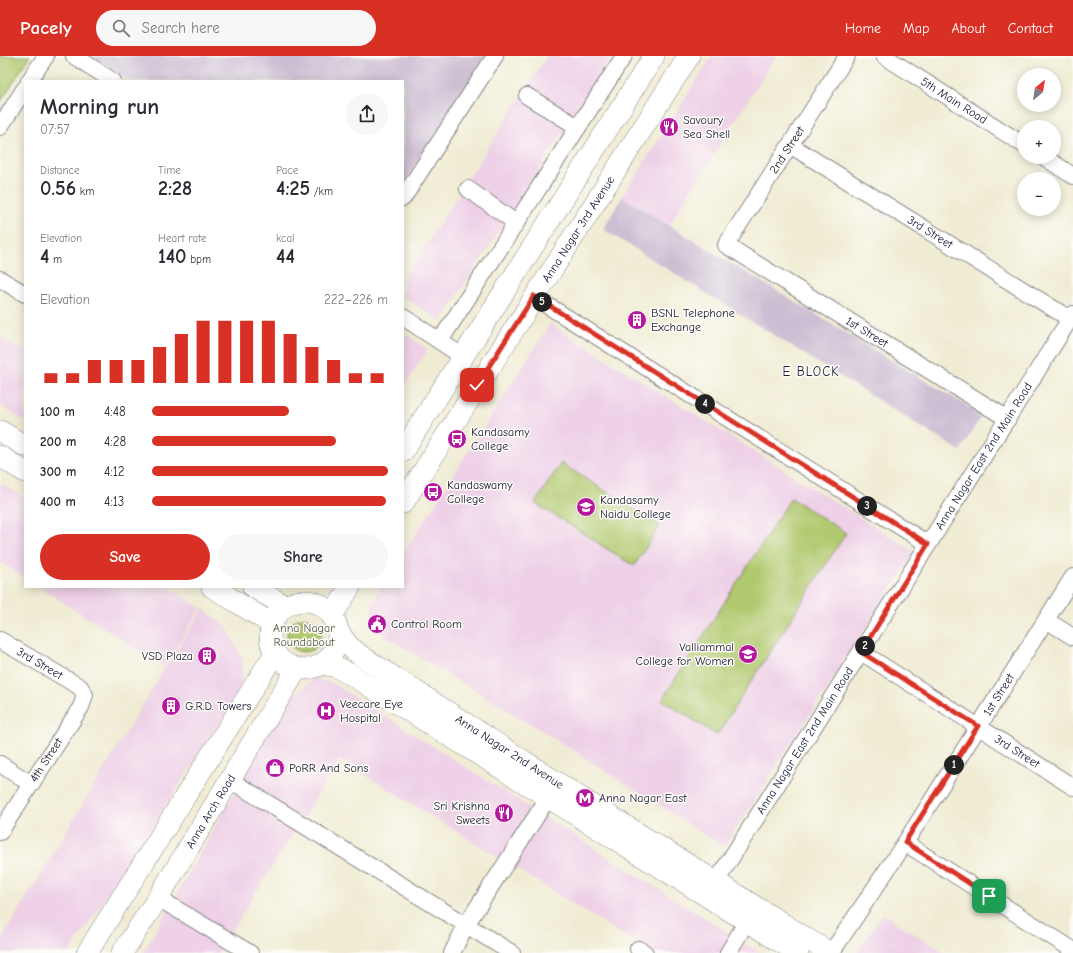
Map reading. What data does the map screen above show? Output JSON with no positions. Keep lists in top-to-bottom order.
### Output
{
  "streets": {
    "main road": ["Anna Nagar 3rd Avenue", "Anna Nagar 2nd Avenue", "Anna Arch Road"],
    "street": [
      "5th Main Road",
      "2nd Street",
      "3rd Street",
      "1st Street",
      "Anna Nagar East 2nd Main Road",
      "4th Street"
    ]
  },
  "crossings": [
    ["2nd Street", "3rd Street"],
    ["2nd Street", "1st Street"],
    ["3rd Street", "1st Street"],
    ["3rd Street", "Anna Nagar East 2nd Main Road"],
    ["3rd Street", "4th Street"],
    ["1st Street", "Anna Nagar East 2nd Main Road"],
    ["1st Street", "Anna Nagar 2nd Avenue"],
    ["Anna Nagar East 2nd Main Road", "Anna Nagar 2nd Avenue"],
    ["Anna Nagar 2nd Avenue", "Anna Arch Road"]
  ],
  "districts": ["E BLOCK"],
  "parks": ["Anna Nagar Roundabout"],
  "places": {
    "restaurant": ["Savoury Sea Shell", "Sri Krishna Sweets"],
    "building": ["BSNL Telephone Exchange", "VSD Plaza", "G.R.D. Towers"],
    "bus stop": ["Kandasamy College", "Kandaswamy College"],
    "school or university": ["Kandasamy Naidu College", "Valliammal College for Women"],
    "public building": ["Control Room"],
    "hospital": ["Veecare Eye Hospital"],
    "shop": ["PoRR And Sons"],
    "metro station": ["Anna Nagar East"]
  },
  "north": "top right",
  "page": {
    "header": "Pacely",
    "search": "Search here",
    "nav": [
      "Home",
      "Map",
      "About",
      "Contact"
    ],
    "map_buttons": ["+", "−"],
    "heading": ["Morning run", "07:57"],
    "stats": [
      ["Distance", "0.56 km"],
      ["Time", "2:28"],
      ["Pace", "4:25 /km"],
      ["Elevation", "4 m"],
      ["Heart rate", "140 bpm"],
      ["kcal", "44"]
    ],
    "chart": ["Elevation", "222–226 m"],
    "pins": [
      "5",
      "4",
      "3",
      "2",
      "1"
    ],
    "list": [
      {
        "name": "100 m",
        "note": "4:48"
      },
      {
        "name": "200 m",
        "note": "4:28"
      },
      {
        "name": "300 m",
        "note": "4:12"
      },
      {
        "name": "400 m",
        "note": "4:13"
      }
    ],
    "buttons": ["Save", "Share"]
  }
}
